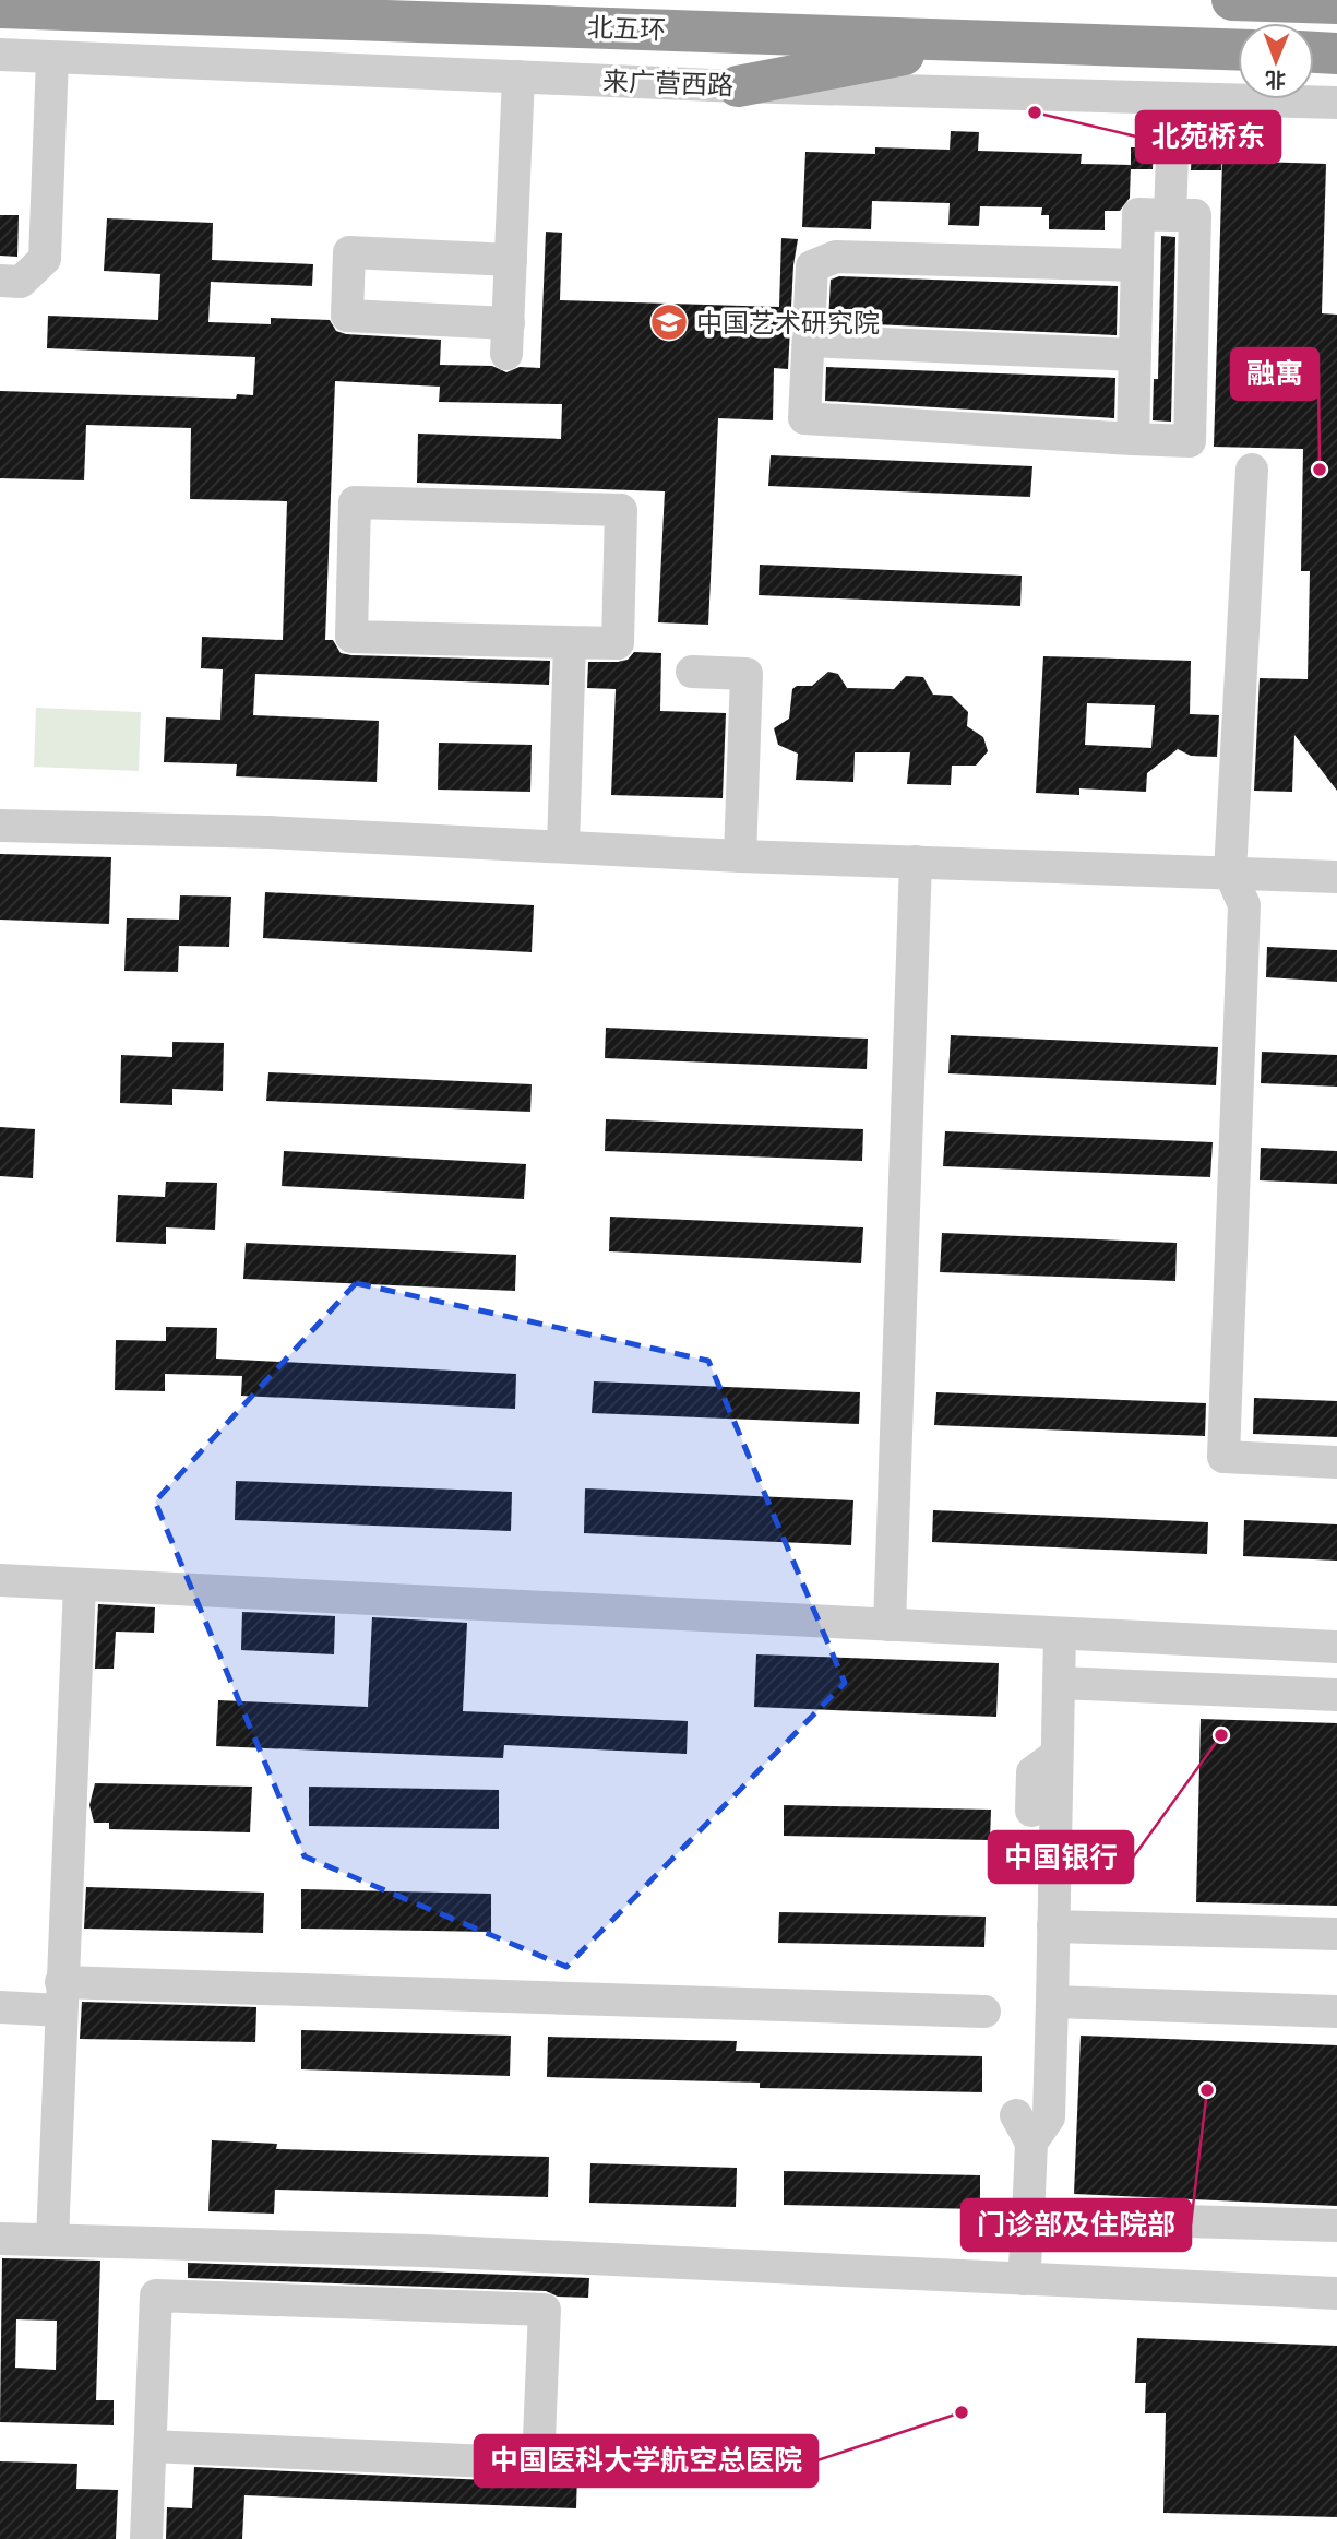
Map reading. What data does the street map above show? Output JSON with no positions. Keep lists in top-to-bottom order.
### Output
{
  "streets": {
    "highway": ["北五环"],
    "street": ["来广营西路"]
  },
  "places": {
    "other": [
      "北苑桥东",
      "融寓",
      "中国银行",
      "门诊部及住院部",
      "中国医科大学航空总医院"
    ],
    "school or university": ["中国艺术研究院"]
  },
  "north": "bottom"
}
